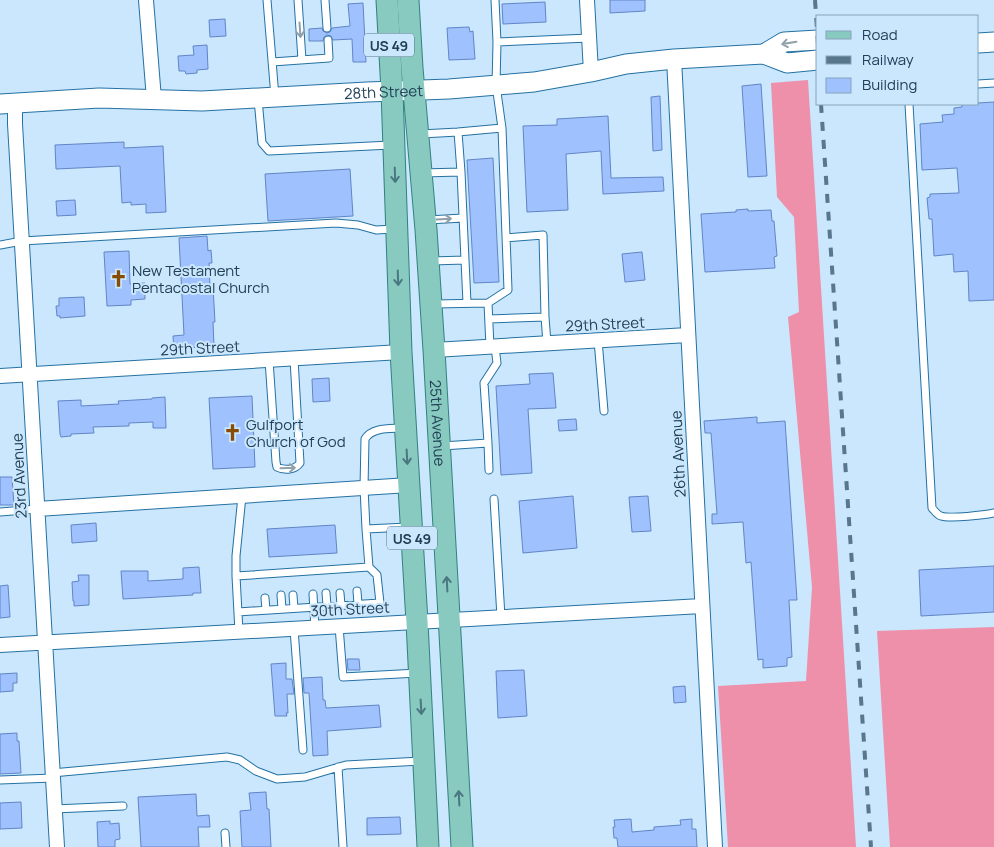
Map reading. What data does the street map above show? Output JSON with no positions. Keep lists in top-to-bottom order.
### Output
{
  "streets": {
    "main road": ["US 49", "28th Street", "25th Avenue"],
    "street": [
      "29th Street",
      "26th Avenue",
      "23rd Avenue",
      "30th Street"
    ]
  },
  "crossings": [
    ["US 49", "28th Street"],
    ["US 49", "29th Street"],
    ["US 49", "30th Street"],
    ["28th Street", "25th Avenue"],
    ["28th Street", "26th Avenue"],
    ["28th Street", "23rd Avenue"],
    ["29th Street", "25th Avenue"],
    ["29th Street", "26th Avenue"],
    ["29th Street", "23rd Avenue"],
    ["25th Avenue", "30th Street"],
    ["26th Avenue", "30th Street"],
    ["23rd Avenue", "30th Street"]
  ],
  "places": {
    "church": ["New Testament Pentacostal Church", "Gulfport Church of God"]
  },
  "legend": ["Road", "Railway", "Building"]
}
